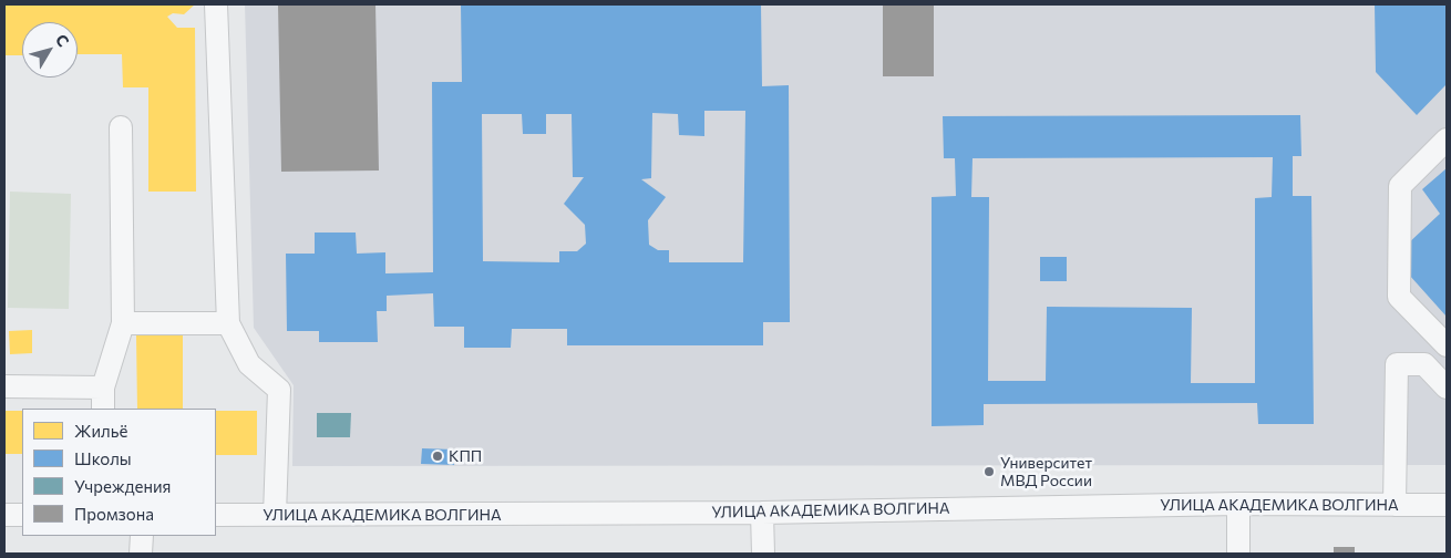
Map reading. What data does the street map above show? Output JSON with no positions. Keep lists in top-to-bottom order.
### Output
{
  "streets": {
    "street": ["УЛИЦА АКАДЕМИКА ВОЛГИНА"]
  },
  "places": ["КПП", "Университет МВД России"],
  "legend": [
    "Жильё",
    "Школы",
    "Учреждения",
    "Промзона"
  ],
  "north": "top right"
}
